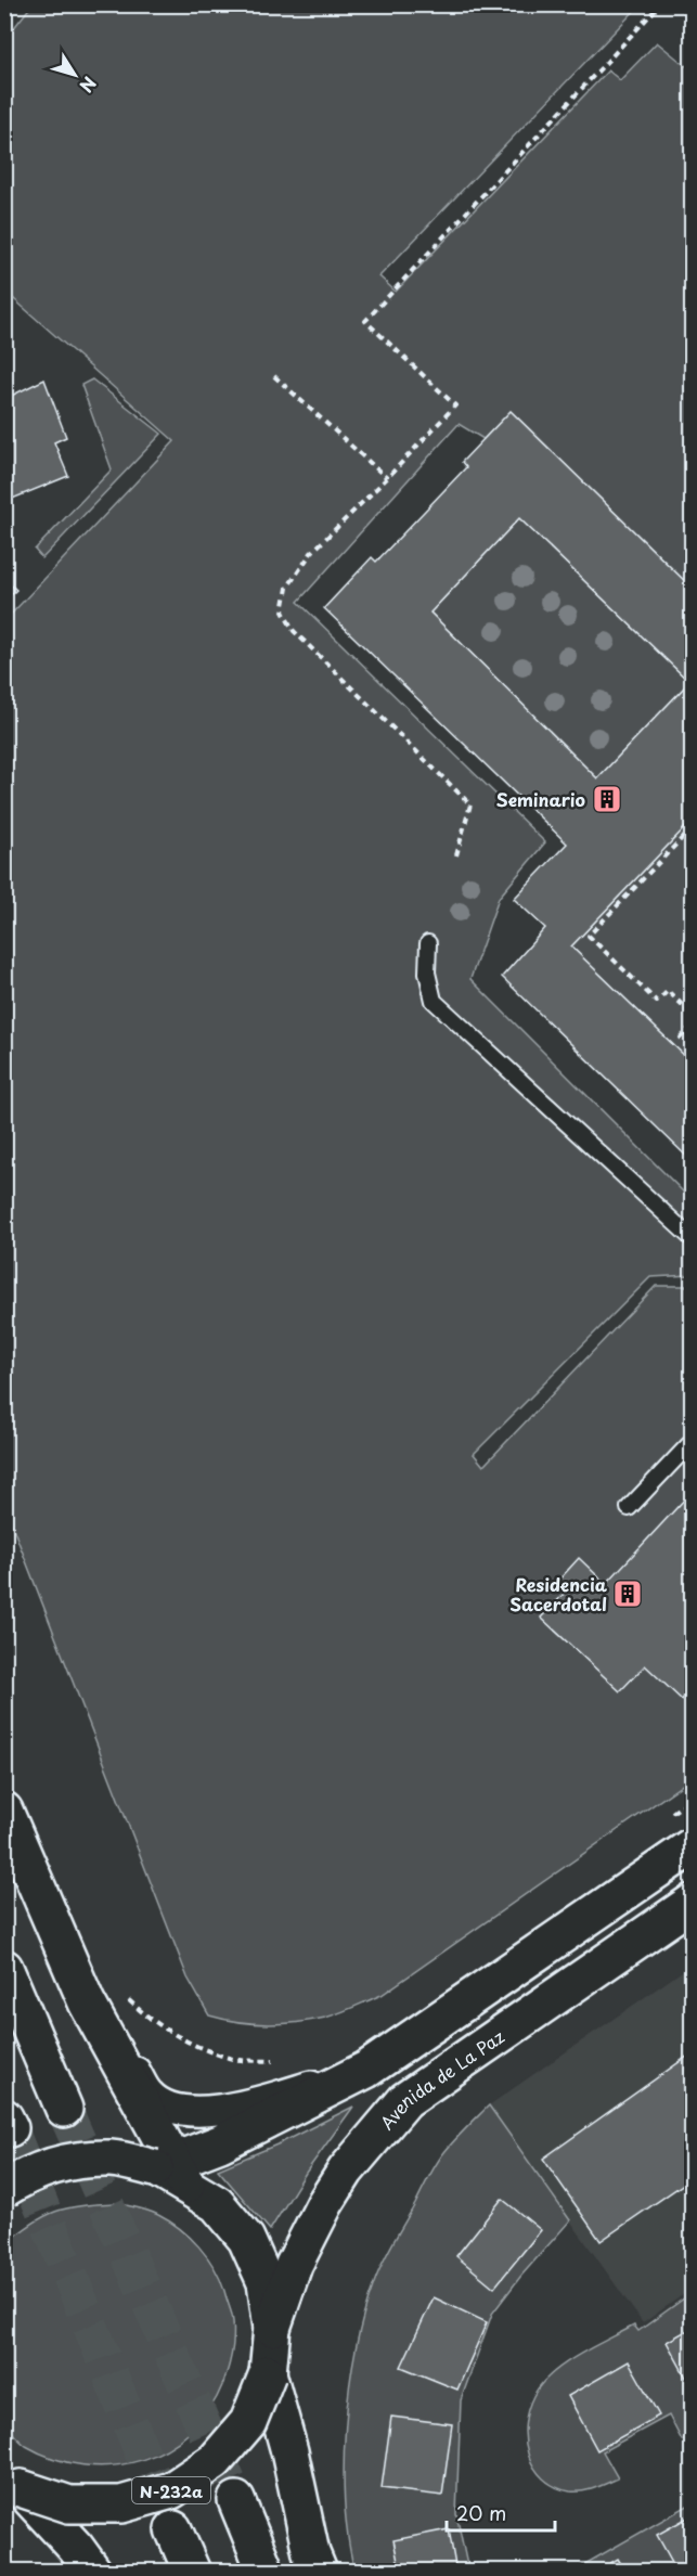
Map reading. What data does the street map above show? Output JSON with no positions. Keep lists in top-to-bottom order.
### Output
{
  "streets": {
    "main road": ["Avenida de La Paz", "N-232a"]
  },
  "crossings": [
    ["Avenida de La Paz", "N-232a"]
  ],
  "places": {
    "building": ["Seminario", "Residencia Sacerdotal"]
  },
  "scale_bar": "20 m",
  "north": "bottom right"
}
